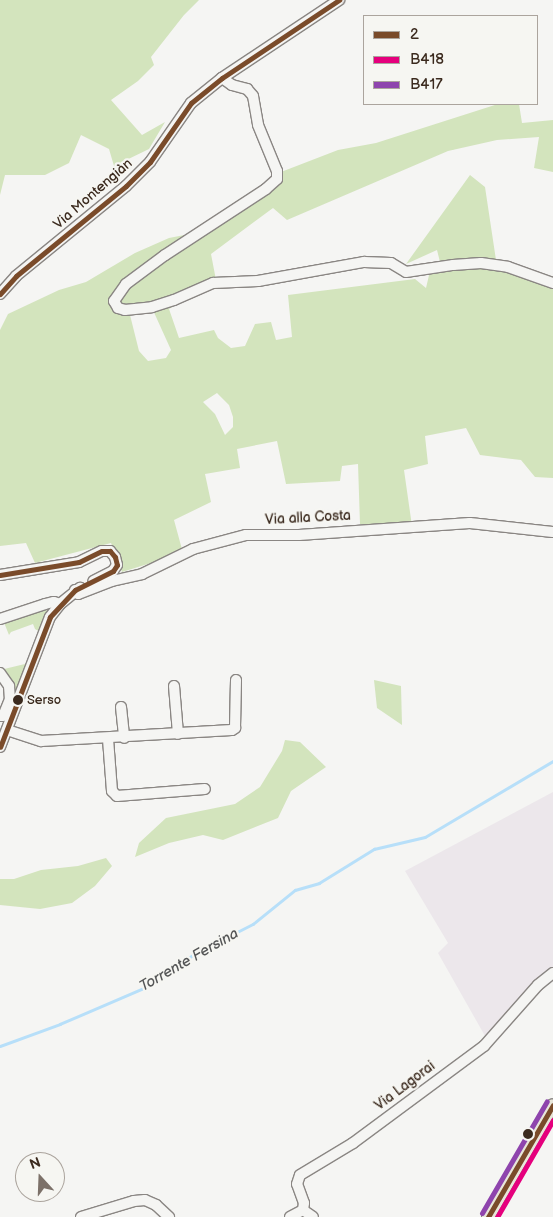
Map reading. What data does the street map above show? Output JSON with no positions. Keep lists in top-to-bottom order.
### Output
{
  "streets": {
    "street": ["Via Montengiàn", "Via alla Costa", "Via Lagorai"]
  },
  "water": ["Torrente Fersina"],
  "places": ["Serso"],
  "lines": ["transit line 2", "transit line B417", "transit line B418"],
  "legend": ["2", "B418", "B417"],
  "north": "top"
}
